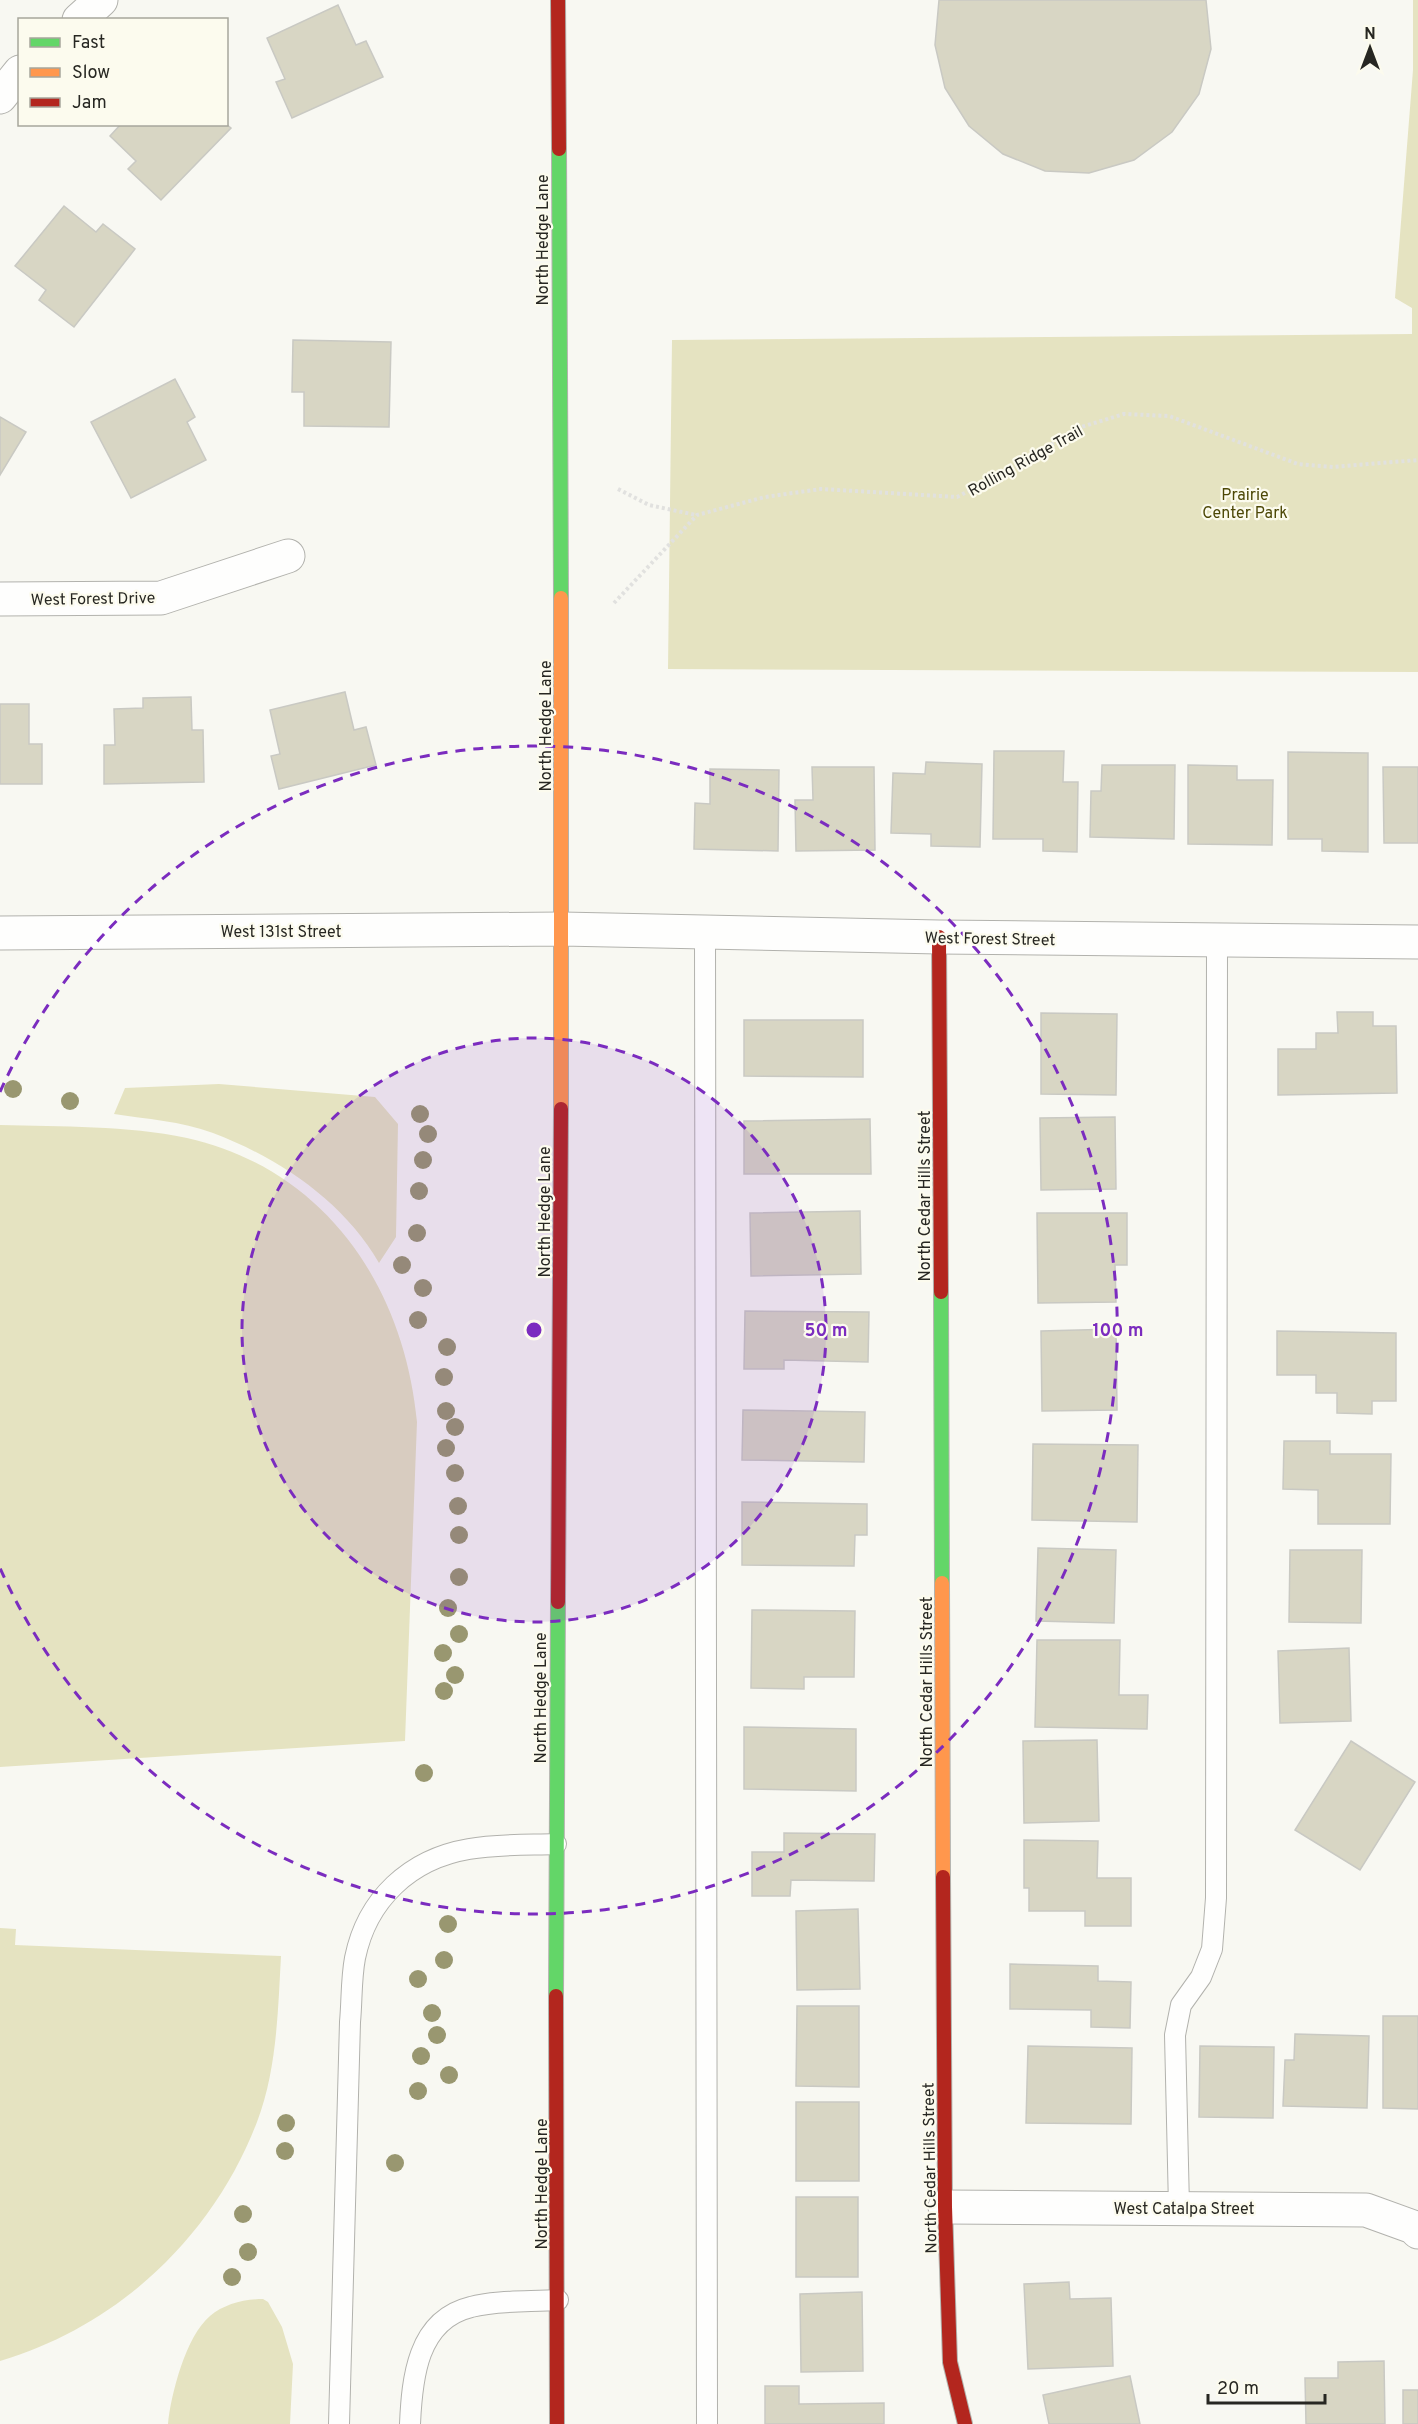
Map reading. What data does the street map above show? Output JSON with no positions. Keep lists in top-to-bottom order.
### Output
{
  "streets": {
    "street": [
      "North Hedge Lane",
      "West Forest Drive",
      "West 131st Street",
      "West Forest Street",
      "North Cedar Hills Street",
      "West Catalpa Street"
    ],
    "path": ["Rolling Ridge Trail"]
  },
  "crossings": [
    ["North Hedge Lane", "West 131st Street"],
    ["North Hedge Lane", "West Forest Street"],
    ["West 131st Street", "West Forest Street"],
    ["West Forest Street", "North Cedar Hills Street"],
    ["North Cedar Hills Street", "West Catalpa Street"]
  ],
  "parks": ["Prairie Center Park"],
  "legend": ["Fast", "Slow", "Jam"],
  "scale_bar": "20 m",
  "north": "top",
  "rings": ["50 m", "100 m"]
}
